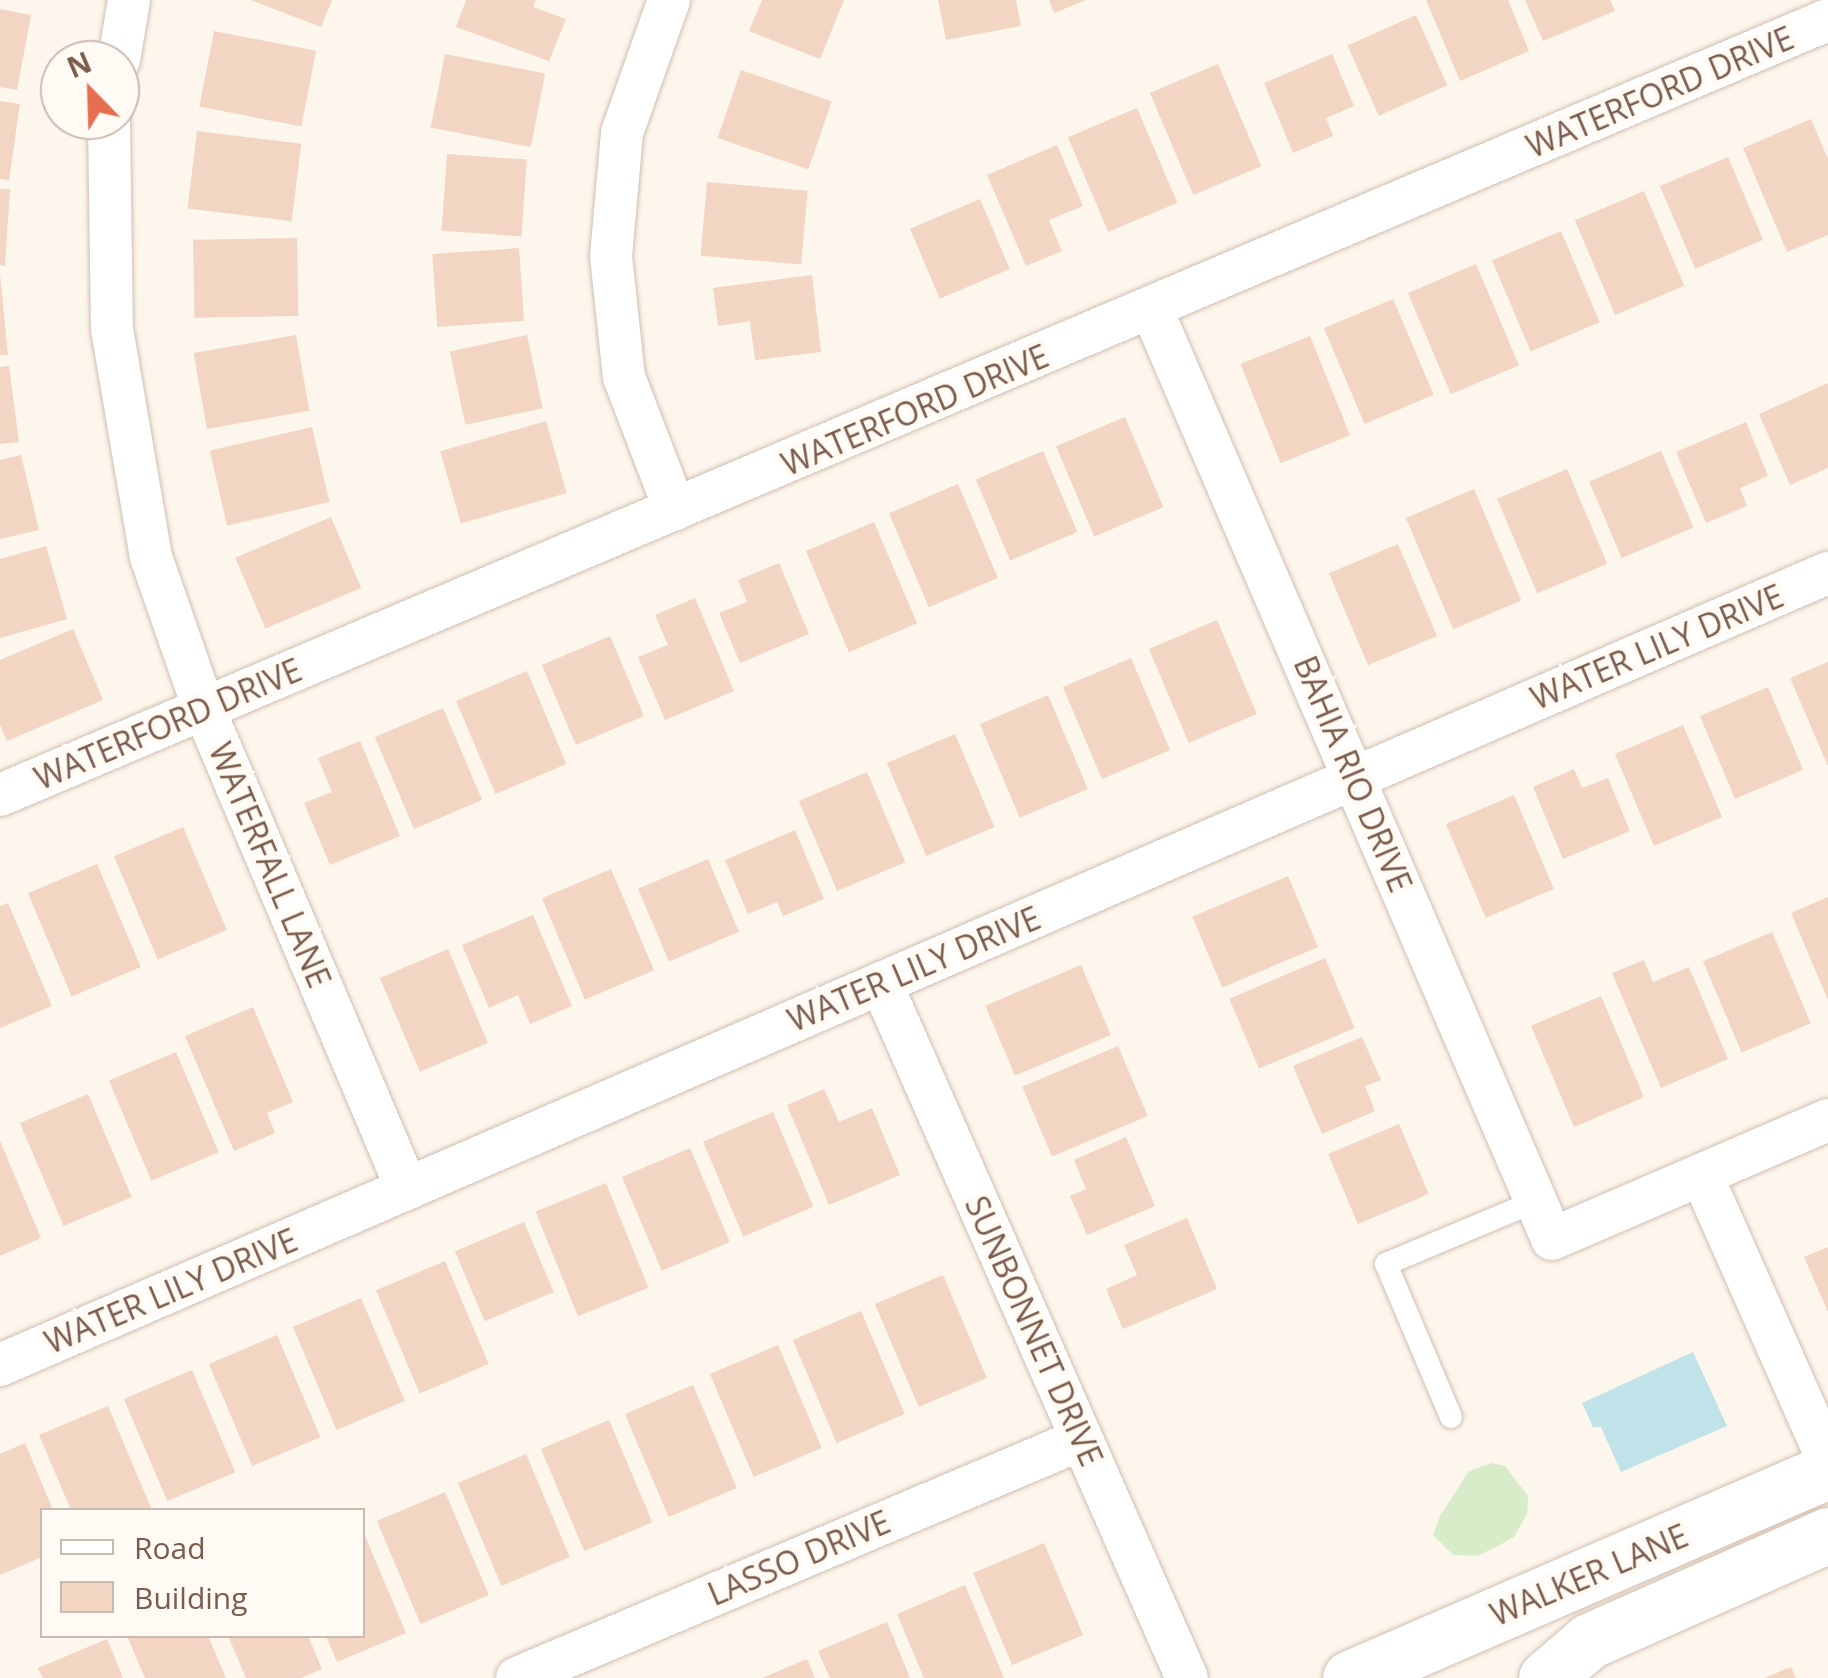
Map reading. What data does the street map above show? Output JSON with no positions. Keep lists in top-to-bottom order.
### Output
{
  "streets": {
    "street": [
      "WATERFORD DRIVE",
      "WATER LILY DRIVE",
      "BAHIA RIO DRIVE",
      "WATERFALL LANE",
      "SUNBONNET DRIVE",
      "LASSO DRIVE",
      "WALKER LANE"
    ]
  },
  "crossings": [
    ["WATERFORD DRIVE", "BAHIA RIO DRIVE"],
    ["WATERFORD DRIVE", "WATERFALL LANE"],
    ["WATER LILY DRIVE", "BAHIA RIO DRIVE"],
    ["WATER LILY DRIVE", "WATERFALL LANE"],
    ["WATER LILY DRIVE", "SUNBONNET DRIVE"],
    ["SUNBONNET DRIVE", "LASSO DRIVE"]
  ],
  "legend": ["Road", "Building"],
  "north": "top left"
}
